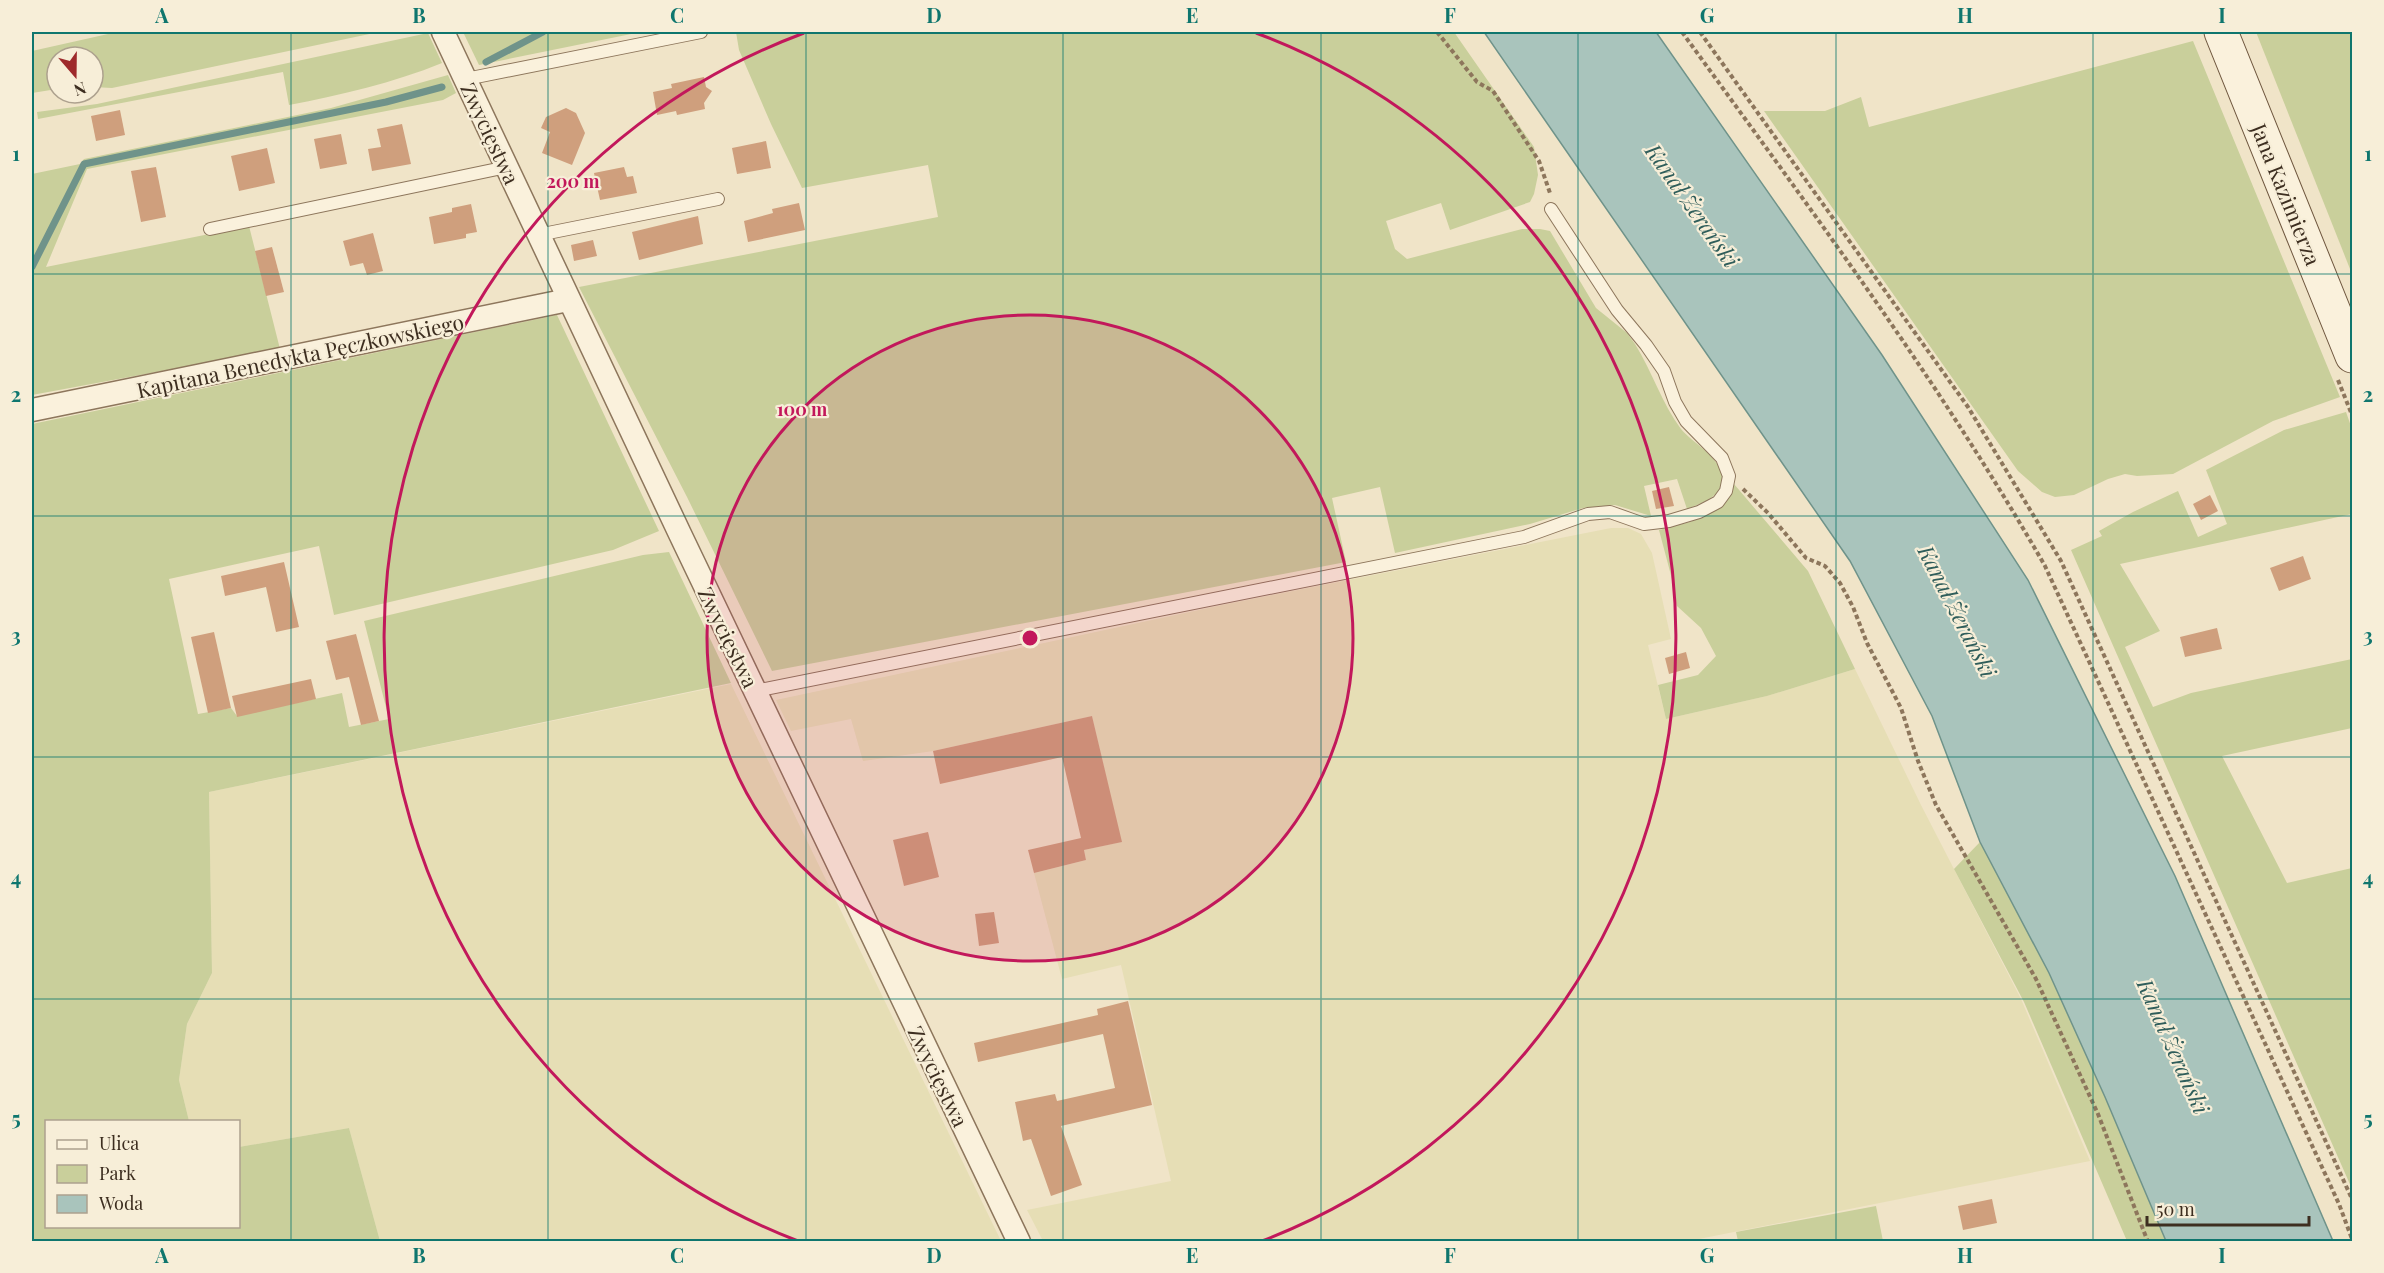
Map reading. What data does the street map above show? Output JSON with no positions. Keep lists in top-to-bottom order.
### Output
{
  "streets": {
    "main road": ["Jana Kazimierza"],
    "street": ["Zwycięstwa", "Kapitana Benedykta Pęczkowskiego"]
  },
  "crossings": [
    ["Zwycięstwa", "Kapitana Benedykta Pęczkowskiego"]
  ],
  "water": ["Kanał Żerański"],
  "legend": ["Ulica", "Park", "Woda"],
  "scale_bar": "50 m",
  "north": "bottom",
  "grid": {
    "columns": [
      "A",
      "B",
      "C",
      "D",
      "E",
      "F",
      "G",
      "H",
      "I"
    ],
    "rows": [
      "1",
      "2",
      "3",
      "4",
      "5"
    ]
  },
  "rings": ["200 m", "100 m"]
}
